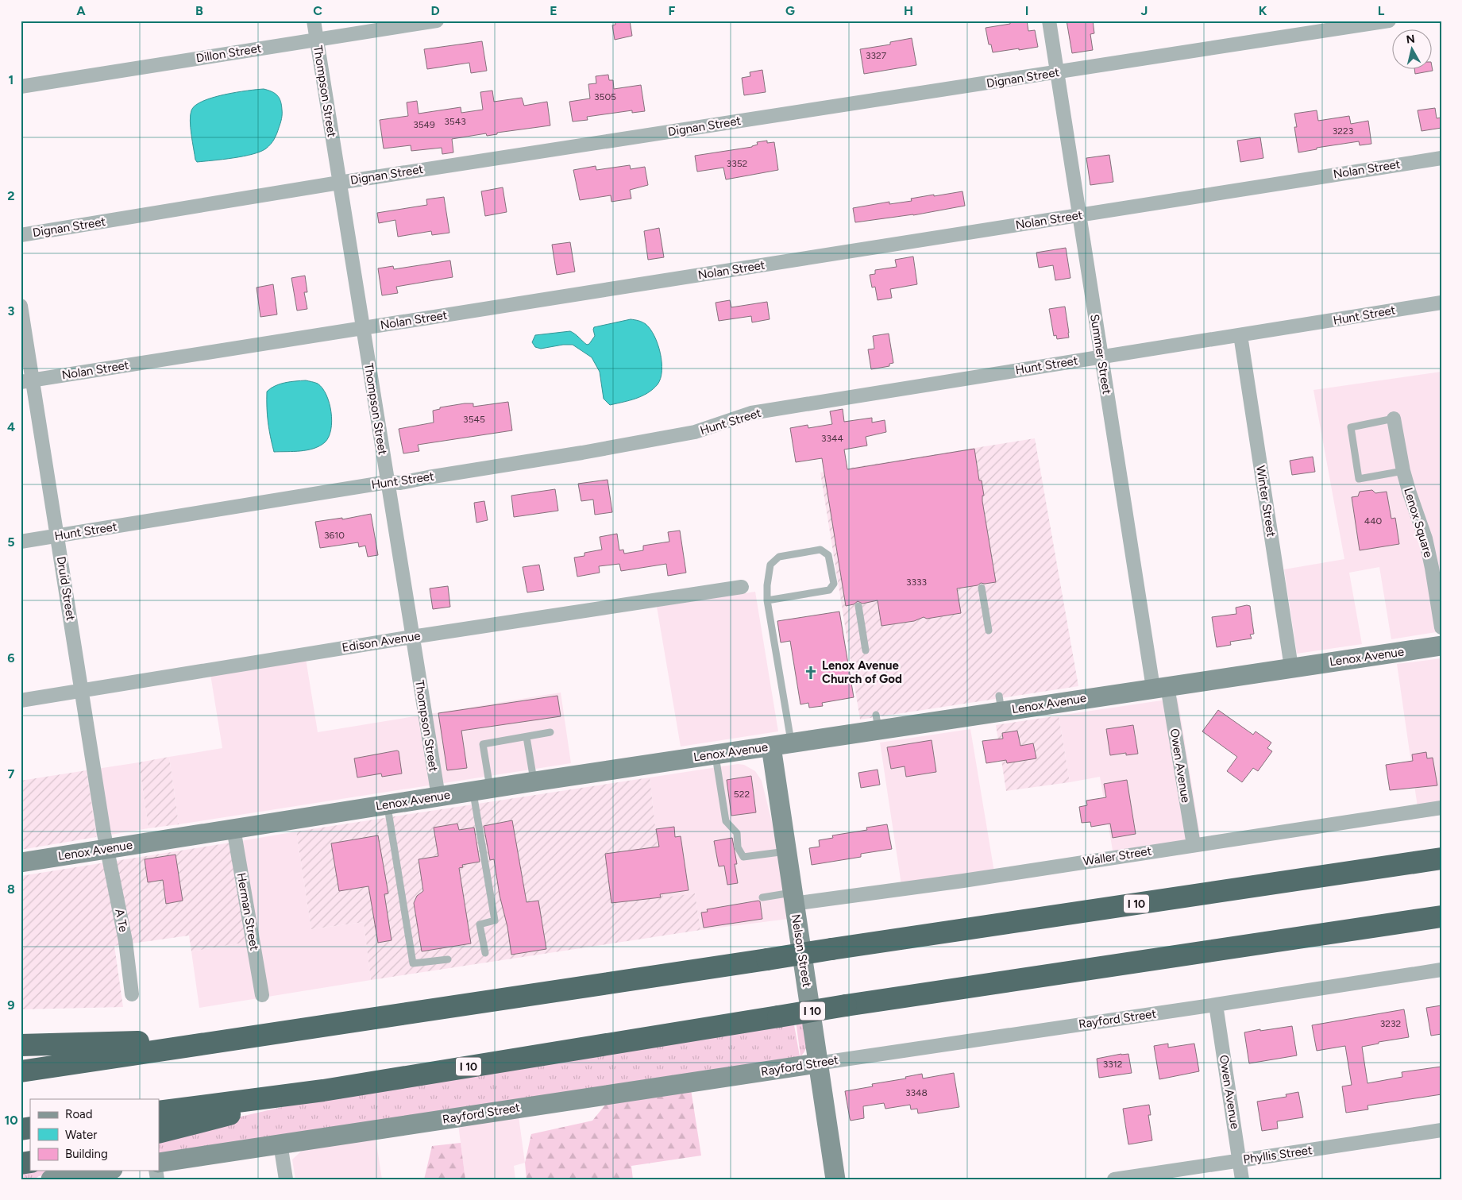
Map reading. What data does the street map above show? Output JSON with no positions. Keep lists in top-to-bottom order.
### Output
{
  "streets": {
    "highway": ["I 10"],
    "street": [
      "Dillon Street",
      "Dignan Street",
      "Thompson Street",
      "Nolan Street",
      "Hunt Street",
      "Summer Street",
      "Winter Street",
      "Lenox Square",
      "Druid Street",
      "Edison Avenue",
      "Lenox Avenue",
      "Owen Avenue",
      "Waller Street",
      "Herman Street",
      "A Te",
      "Nelson Street",
      "Rayford Street",
      "Phyllis Street"
    ]
  },
  "crossings": [
    ["Dillon Street", "Thompson Street"],
    ["Dignan Street", "Thompson Street"],
    ["Dignan Street", "Summer Street"],
    ["Thompson Street", "Nolan Street"],
    ["Thompson Street", "Hunt Street"],
    ["Thompson Street", "Edison Avenue"],
    ["Thompson Street", "Lenox Avenue"],
    ["Nolan Street", "Summer Street"],
    ["Nolan Street", "Druid Street"],
    ["Hunt Street", "Summer Street"],
    ["Hunt Street", "Winter Street"],
    ["Hunt Street", "Druid Street"],
    ["Summer Street", "Lenox Avenue"],
    ["Summer Street", "Owen Avenue"],
    ["Winter Street", "Lenox Avenue"],
    ["Druid Street", "Edison Avenue"],
    ["Druid Street", "Lenox Avenue"],
    ["Druid Street", "A Te"],
    ["Lenox Avenue", "Owen Avenue"],
    ["Lenox Avenue", "Herman Street"],
    ["Lenox Avenue", "A Te"],
    ["Lenox Avenue", "Nelson Street"],
    ["Owen Avenue", "Waller Street"],
    ["Owen Avenue", "Rayford Street"],
    ["Owen Avenue", "Phyllis Street"],
    ["Waller Street", "Nelson Street"],
    ["Nelson Street", "Rayford Street"]
  ],
  "places": {
    "church": ["Lenox Avenue Church of God"]
  },
  "house_numbers": [
    "3327",
    "3505",
    "3543",
    "3549",
    "3223",
    "3352",
    "3545",
    "3344",
    "440",
    "3610",
    "3333",
    "522",
    "3232",
    "3312",
    "3348"
  ],
  "legend": ["Road", "Water", "Building"],
  "north": "top",
  "grid": {
    "columns": [
      "A",
      "B",
      "C",
      "D",
      "E",
      "F",
      "G",
      "H",
      "I",
      "J",
      "K",
      "L"
    ],
    "rows": [
      "1",
      "2",
      "3",
      "4",
      "5",
      "6",
      "7",
      "8",
      "9",
      "10"
    ]
  }
}
